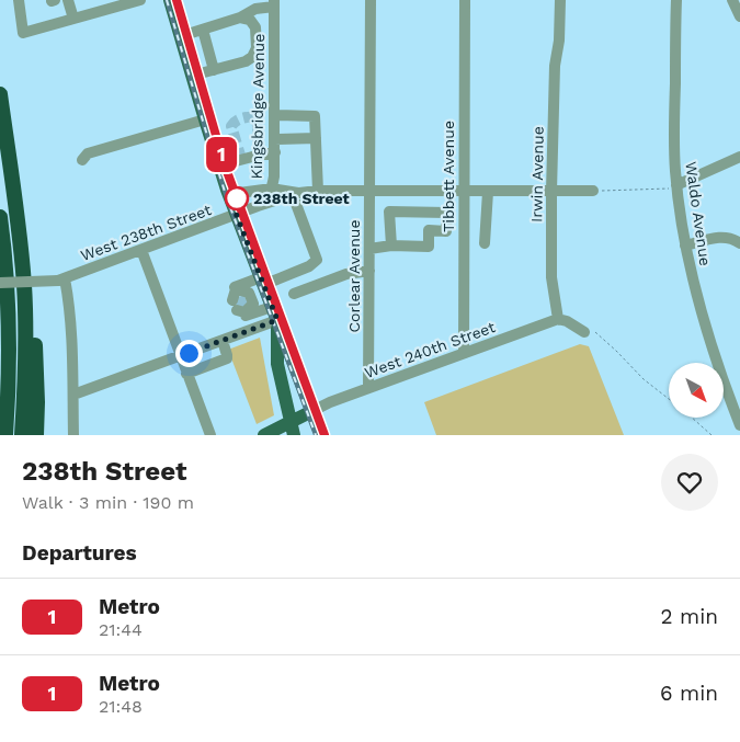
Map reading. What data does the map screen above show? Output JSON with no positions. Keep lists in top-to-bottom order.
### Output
{
  "streets": {
    "street": [
      "Kingsbridge Avenue",
      "Irwin Avenue",
      "Tibbett Avenue",
      "Waldo Avenue",
      "West 238th Street",
      "Corlear Avenue",
      "West 240th Street"
    ]
  },
  "crossings": [
    ["Kingsbridge Avenue", "West 238th Street"],
    ["Irwin Avenue", "West 238th Street"],
    ["Irwin Avenue", "West 240th Street"],
    ["Tibbett Avenue", "West 238th Street"],
    ["Tibbett Avenue", "West 240th Street"],
    ["West 238th Street", "Corlear Avenue"],
    ["Corlear Avenue", "West 240th Street"]
  ],
  "places": ["238th Street"],
  "lines": ["metro line 1"],
  "north": "bottom right",
  "page": {
    "on_map": "1",
    "heading": [
      ["238th Street", "Walk · 3 min · 190 m"],
      "Departures"
    ],
    "list": [
      {
        "mark": "1",
        "name": "Metro",
        "note": "21:44",
        "value": "2 min"
      },
      {
        "mark": "1",
        "name": "Metro",
        "note": "21:48",
        "value": "6 min"
      }
    ]
  }
}
